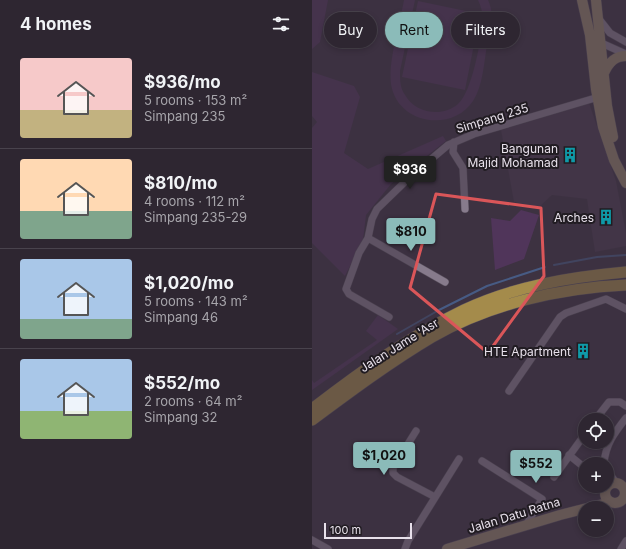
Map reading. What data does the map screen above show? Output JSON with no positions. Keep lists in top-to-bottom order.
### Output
{
  "streets": {
    "main road": ["Jalan Jame 'Asr"],
    "street": ["Simpang 235", "Jalan Datu Ratna"]
  },
  "places": {
    "building": ["Bangunan Majid Mohamad", "Arches", "HTE Apartment"]
  },
  "scale_bar": "100 m",
  "page": {
    "heading": "4 homes",
    "chip": ["Buy", "Rent", "Filters"],
    "list": [
      {
        "name": "$936/mo",
        "note": "5 rooms · 153 m² · Simpang 235"
      },
      {
        "name": "$810/mo",
        "note": "4 rooms · 112 m² · Simpang 235-29"
      },
      {
        "name": "$1,020/mo",
        "note": "5 rooms · 143 m² · Simpang 46"
      },
      {
        "name": "$552/mo",
        "note": "2 rooms · 64 m² · Simpang 32"
      }
    ],
    "price": [
      "$936",
      "$810",
      "$1,020",
      "$552"
    ],
    "map_buttons": ["+", "−"],
    "scale": "100 m"
  }
}
